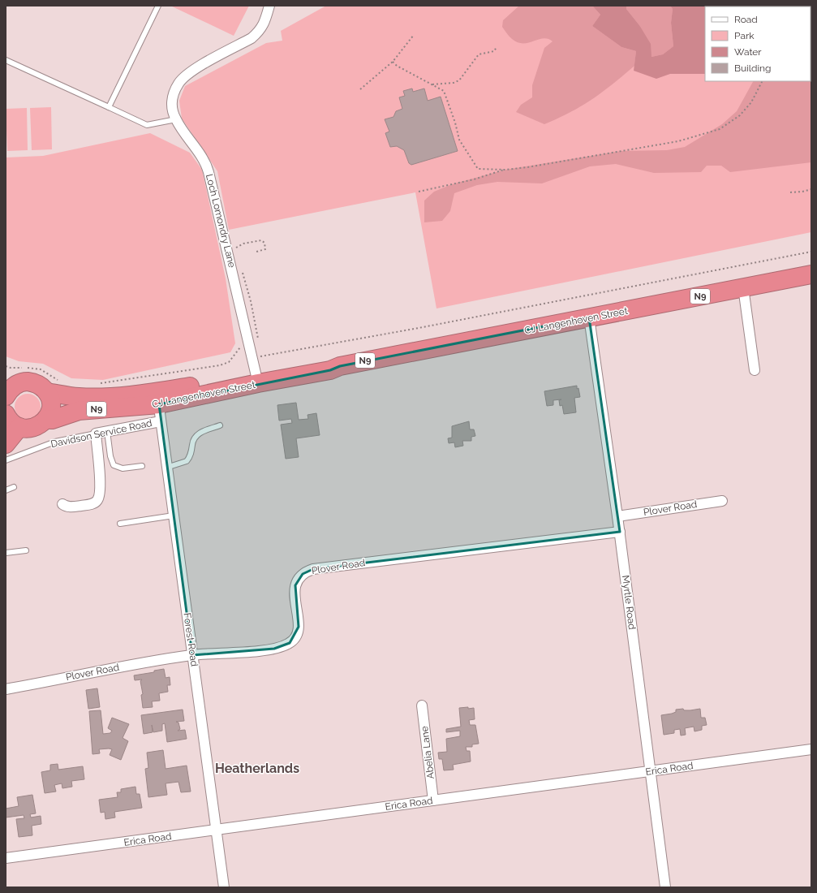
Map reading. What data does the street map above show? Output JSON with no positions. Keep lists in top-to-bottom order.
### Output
{
  "streets": {
    "highway": ["N9", "CJ Langenhoven Street"],
    "street": [
      "Loch Lomondry Lane",
      "Davidson Service Road",
      "Plover Road",
      "Myrtle Road",
      "Forest Road",
      "Abelia Lane",
      "Erica Road"
    ]
  },
  "crossings": [
    ["Loch Lomondry Lane", "CJ Langenhoven Street"],
    ["N9", "CJ Langenhoven Street"],
    ["CJ Langenhoven Street", "Davidson Service Road"],
    ["CJ Langenhoven Street", "Myrtle Road"],
    ["CJ Langenhoven Street", "Forest Road"],
    ["Davidson Service Road", "Forest Road"],
    ["Plover Road", "Myrtle Road"],
    ["Plover Road", "Forest Road"],
    ["Myrtle Road", "Erica Road"],
    ["Forest Road", "Erica Road"],
    ["Abelia Lane", "Erica Road"]
  ],
  "districts": ["Heatherlands"],
  "legend": [
    "Road",
    "Park",
    "Water",
    "Building"
  ]
}
